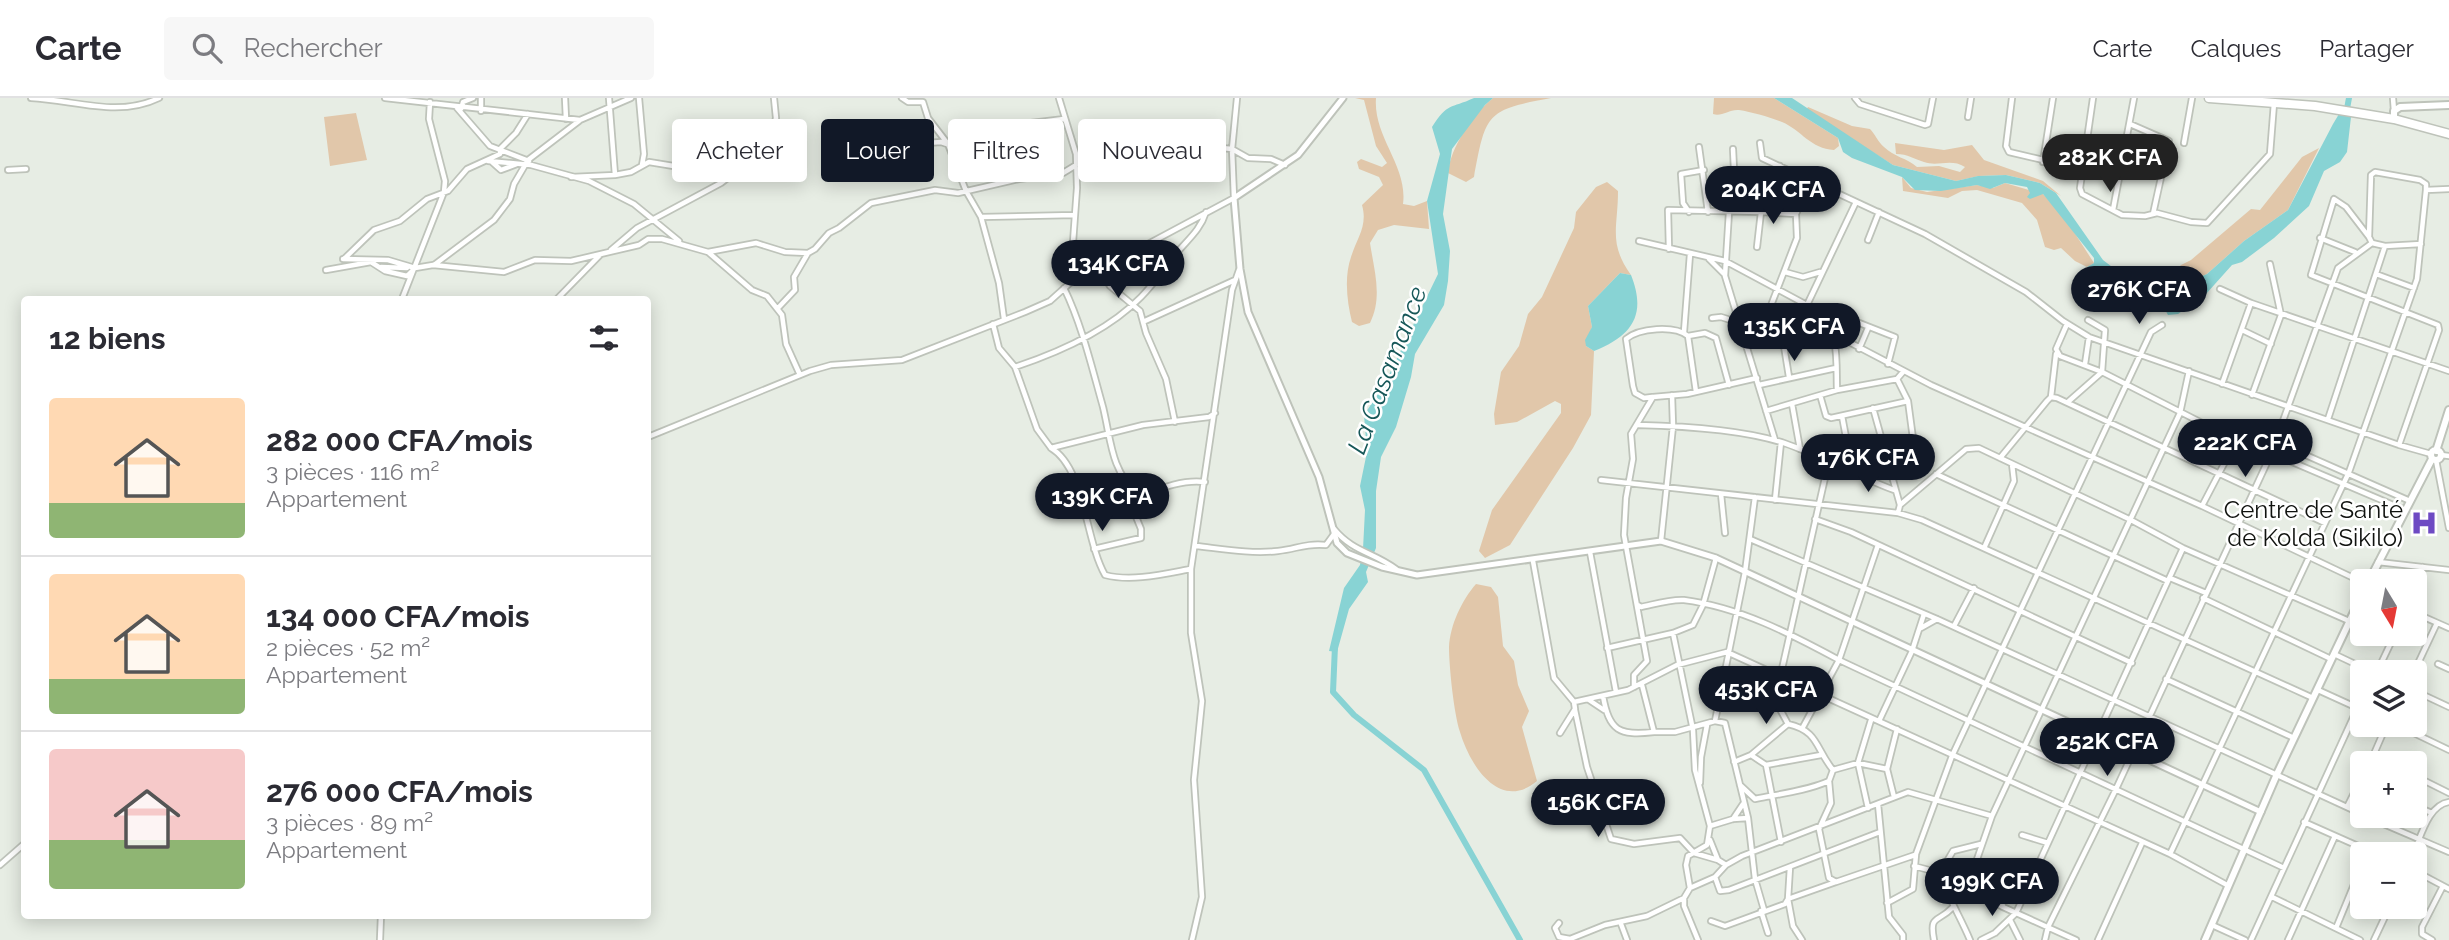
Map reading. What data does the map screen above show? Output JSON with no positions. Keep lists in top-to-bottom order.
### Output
{
  "water": ["La Casamance"],
  "places": {
    "hospital": ["Centre de Santé de Kolda (Sikilo)"]
  },
  "north": "bottom",
  "page": {
    "header": "Carte",
    "search": "Rechercher",
    "nav": ["Carte", "Calques", "Partager"],
    "chip": [
      "Acheter",
      "Louer",
      "Filtres",
      "Nouveau"
    ],
    "price": [
      "282K CFA",
      "204K CFA",
      "134K CFA",
      "276K CFA",
      "135K CFA",
      "222K CFA",
      "176K CFA",
      "139K CFA",
      "453K CFA",
      "252K CFA",
      "156K CFA",
      "199K CFA"
    ],
    "heading": "12 biens",
    "list": [
      {
        "name": "282 000 CFA/mois",
        "note": "3 pièces · 116 m² · Appartement"
      },
      {
        "name": "134 000 CFA/mois",
        "note": "2 pièces · 52 m² · Appartement"
      },
      {
        "name": "276 000 CFA/mois",
        "note": "3 pièces · 89 m² · Appartement"
      }
    ],
    "map_buttons": ["+", "−"]
  }
}
